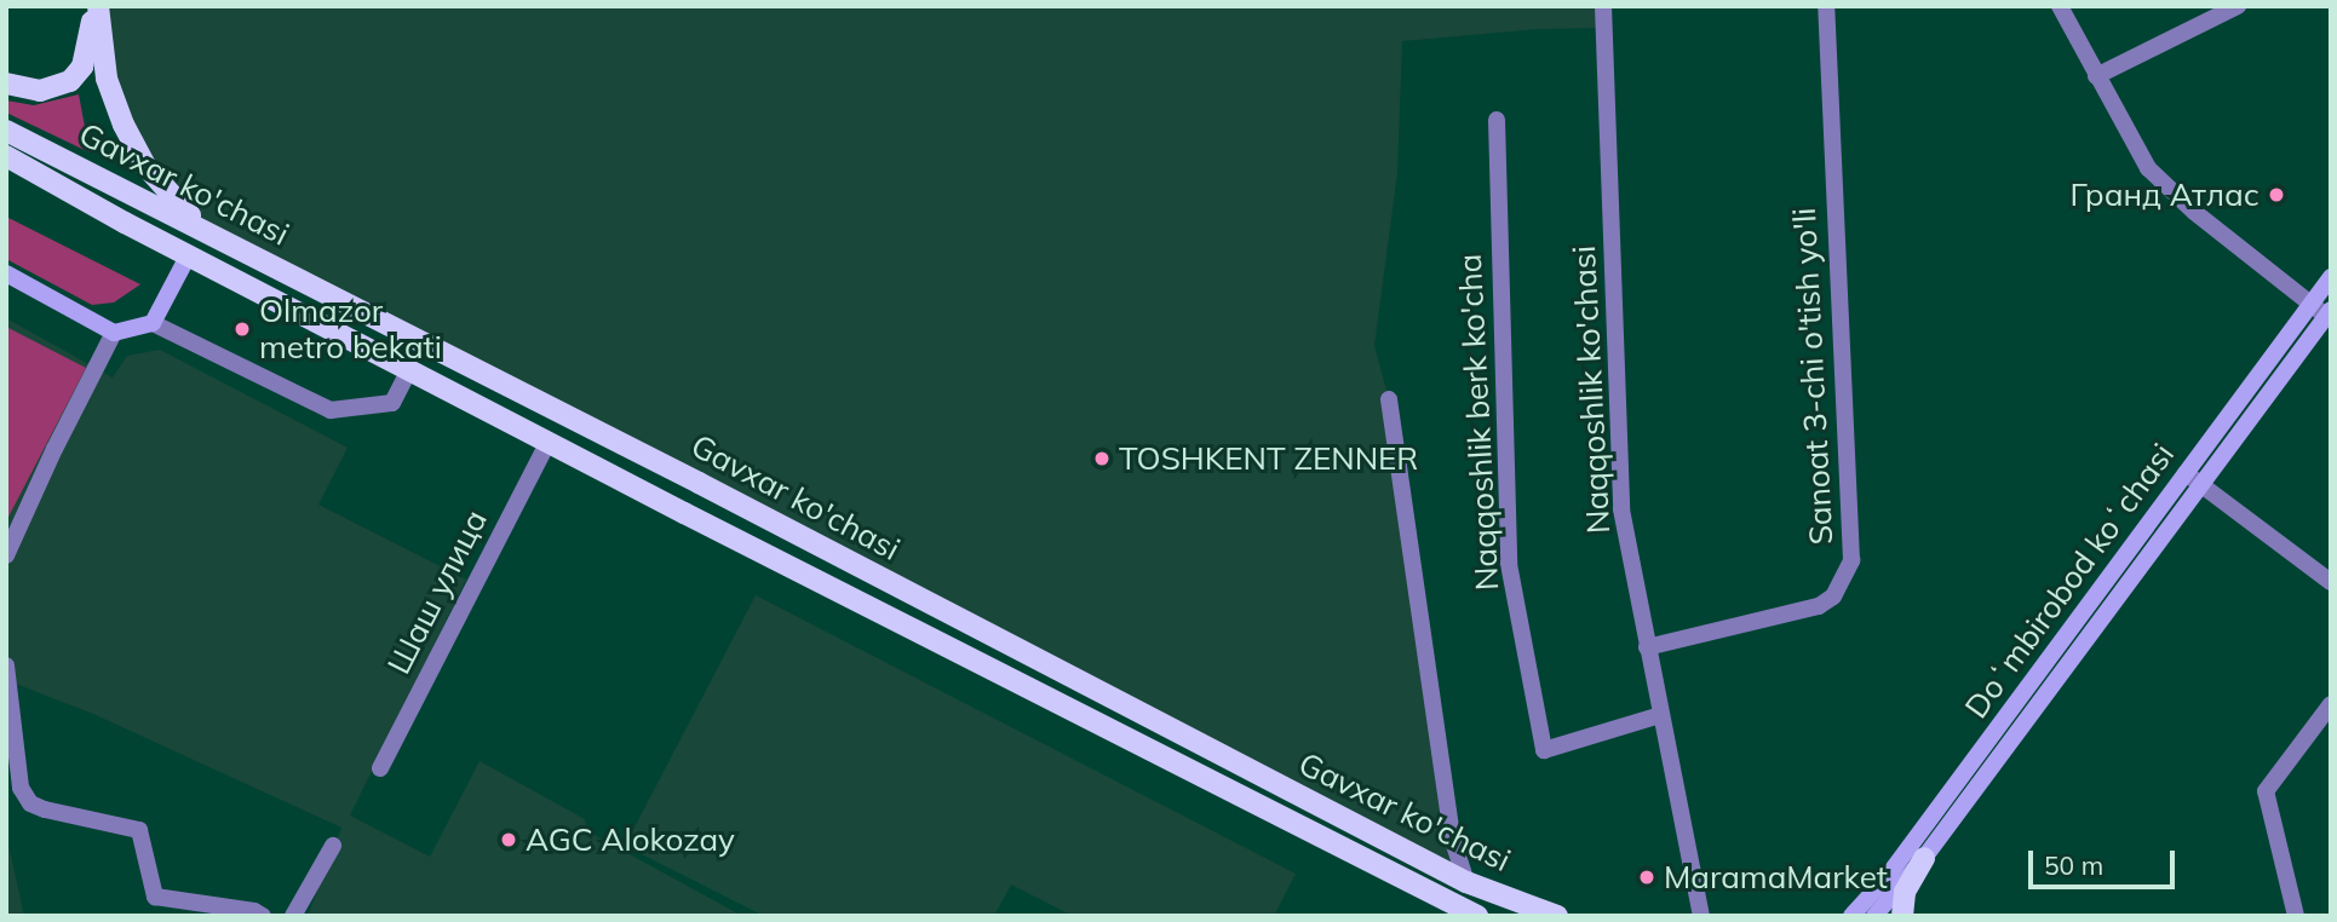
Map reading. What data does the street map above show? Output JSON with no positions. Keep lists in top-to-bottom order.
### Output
{
  "streets": {
    "main road": ["Gavxar ko'chasi", "Doʻmbirobod koʻchasi"],
    "street": [
      "Sanoat 3-chi o'tish yo'li",
      "Naqqoshlik ko'chasi",
      "Naqqoshlik berk ko'cha",
      "Шаш улица"
    ]
  },
  "crossings": [
    ["Gavxar ko'chasi", "Шаш улица"],
    ["Sanoat 3-chi o'tish yo'li", "Naqqoshlik ko'chasi"],
    ["Naqqoshlik ko'chasi", "Naqqoshlik berk ko'cha"]
  ],
  "places": [
    "Гранд Атлас",
    "Olmazor metro bekati",
    "TOSHKENT ZENNER",
    "AGC Alokozay",
    "MaramaMarket"
  ],
  "scale_bar": "50 m"
}
